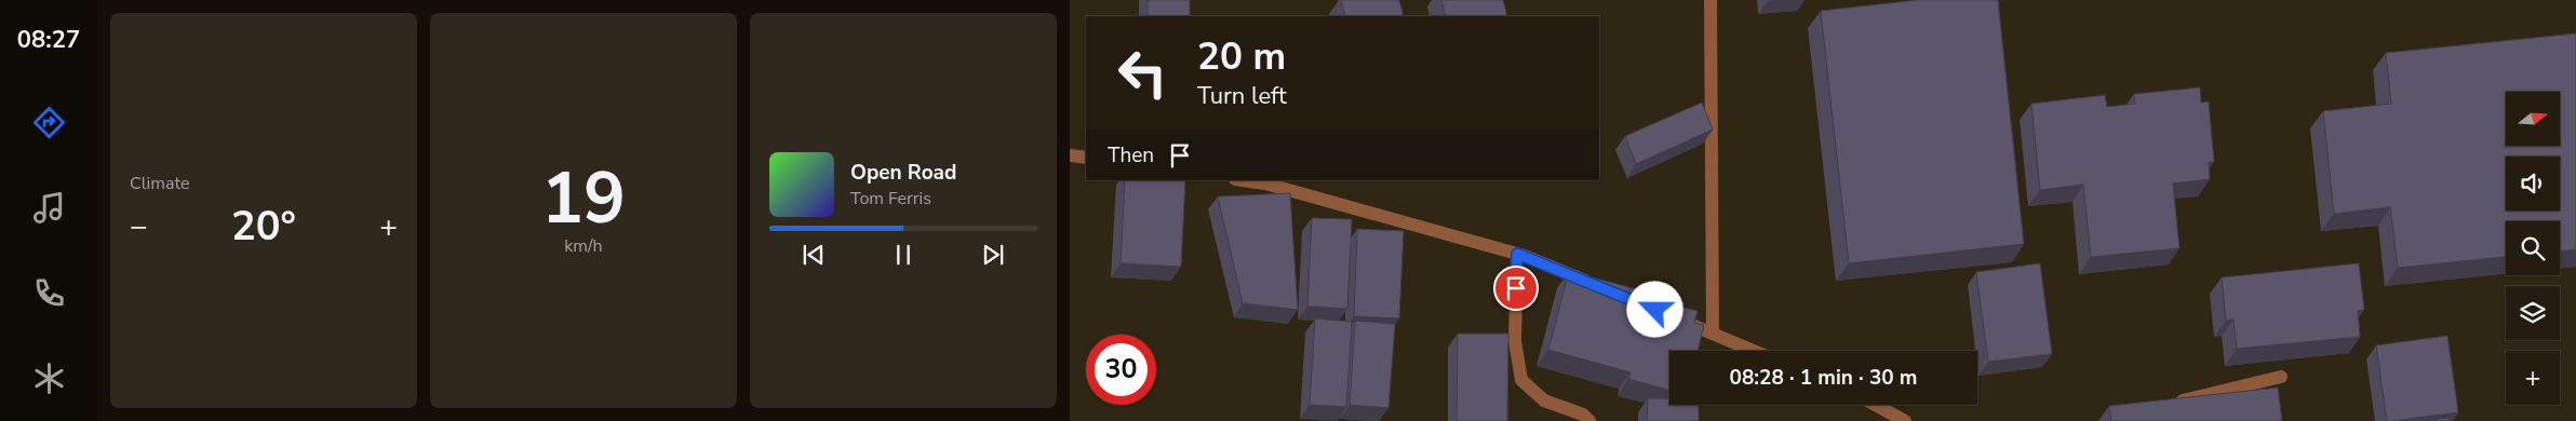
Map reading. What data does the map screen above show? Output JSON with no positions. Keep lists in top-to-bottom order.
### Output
{
  "north": "right",
  "page": {
    "tabs": "08:27",
    "tile": [
      "Climate",
      ["19", "km/h"]
    ],
    "turn": ["20 m", "Turn left"],
    "map_buttons": "+",
    "then": "Then",
    "song": ["Open Road", "Tom Ferris"],
    "heat": ["−", "20°", "+"],
    "limit": "30",
    "trip": "08:28 · 1 min · 30 m"
  }
}
